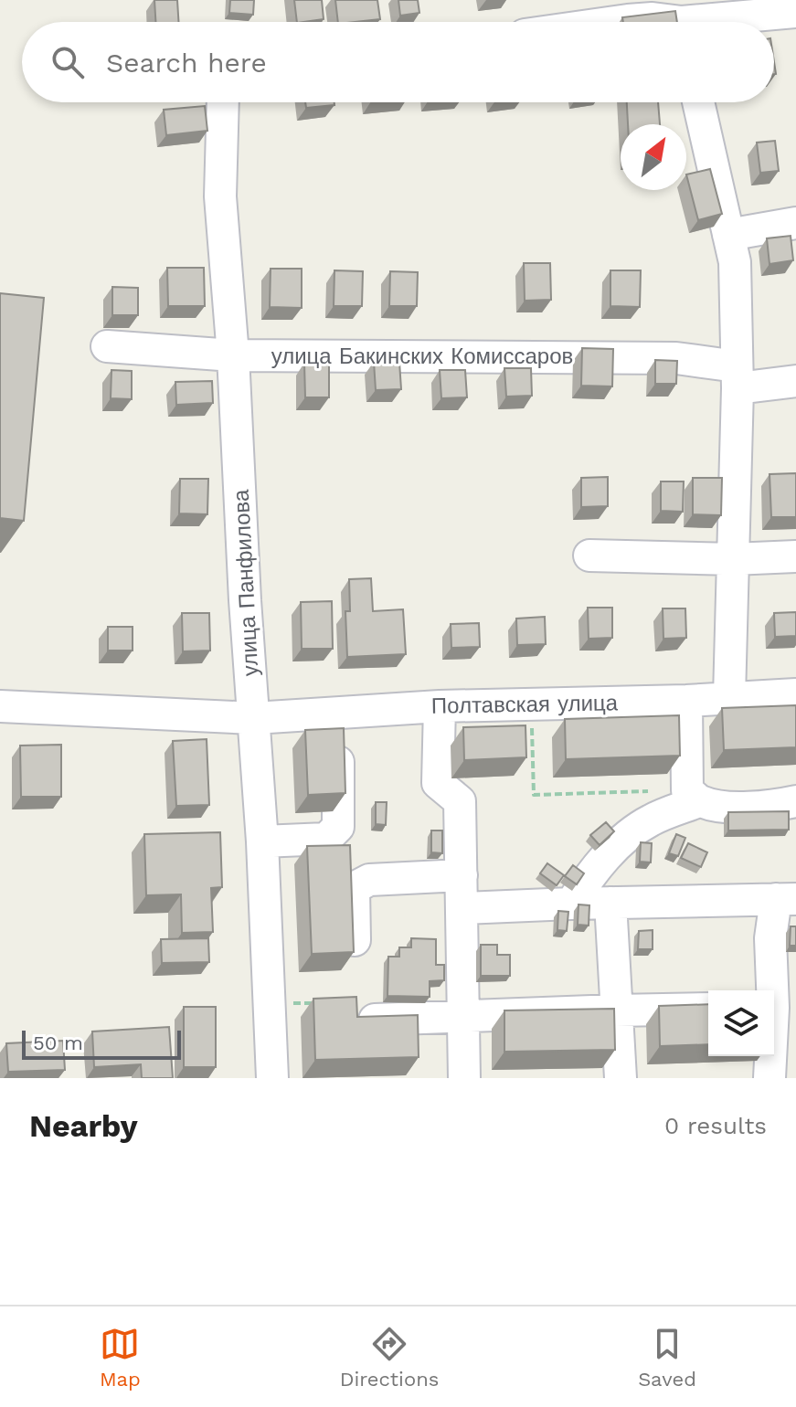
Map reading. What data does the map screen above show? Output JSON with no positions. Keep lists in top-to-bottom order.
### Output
{
  "streets": {
    "street": ["улица Бакинских Комиссаров", "улица Панфилова", "Полтавская улица"]
  },
  "crossings": [
    ["улица Бакинских Комиссаров", "улица Панфилова"],
    ["улица Панфилова", "Полтавская улица"]
  ],
  "scale_bar": "50 m",
  "north": "top right",
  "page": {
    "search": "Search here",
    "scale": "50 m",
    "heading": ["Nearby", "0 results"],
    "nav": ["Map", "Directions", "Saved"]
  }
}
